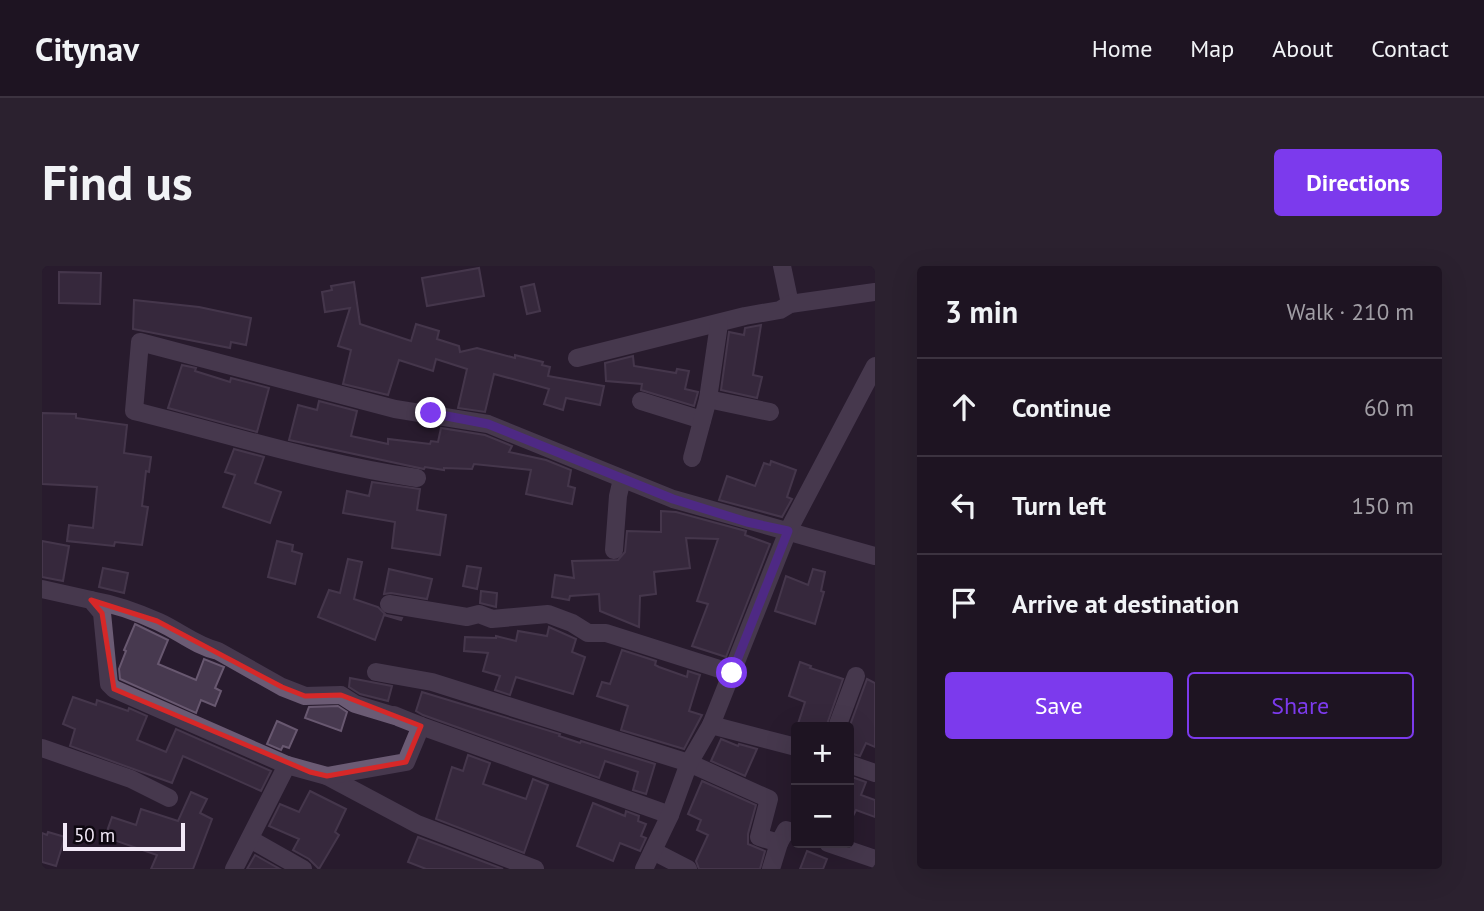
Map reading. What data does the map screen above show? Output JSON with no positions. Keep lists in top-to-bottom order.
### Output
{
  "scale_bar": "50 m",
  "page": {
    "header": "Citynav",
    "nav": [
      "Home",
      "Map",
      "About",
      "Contact"
    ],
    "buttons": [
      "Directions",
      ["Save", "Share"]
    ],
    "title": "Find us",
    "heading": ["3 min", "Walk · 210 m"],
    "list": [
      ["Continue", "60 m"],
      ["Turn left", "150 m"],
      "Arrive at destination"
    ],
    "map_buttons": ["+", "−"],
    "scale": "50 m"
  }
}
